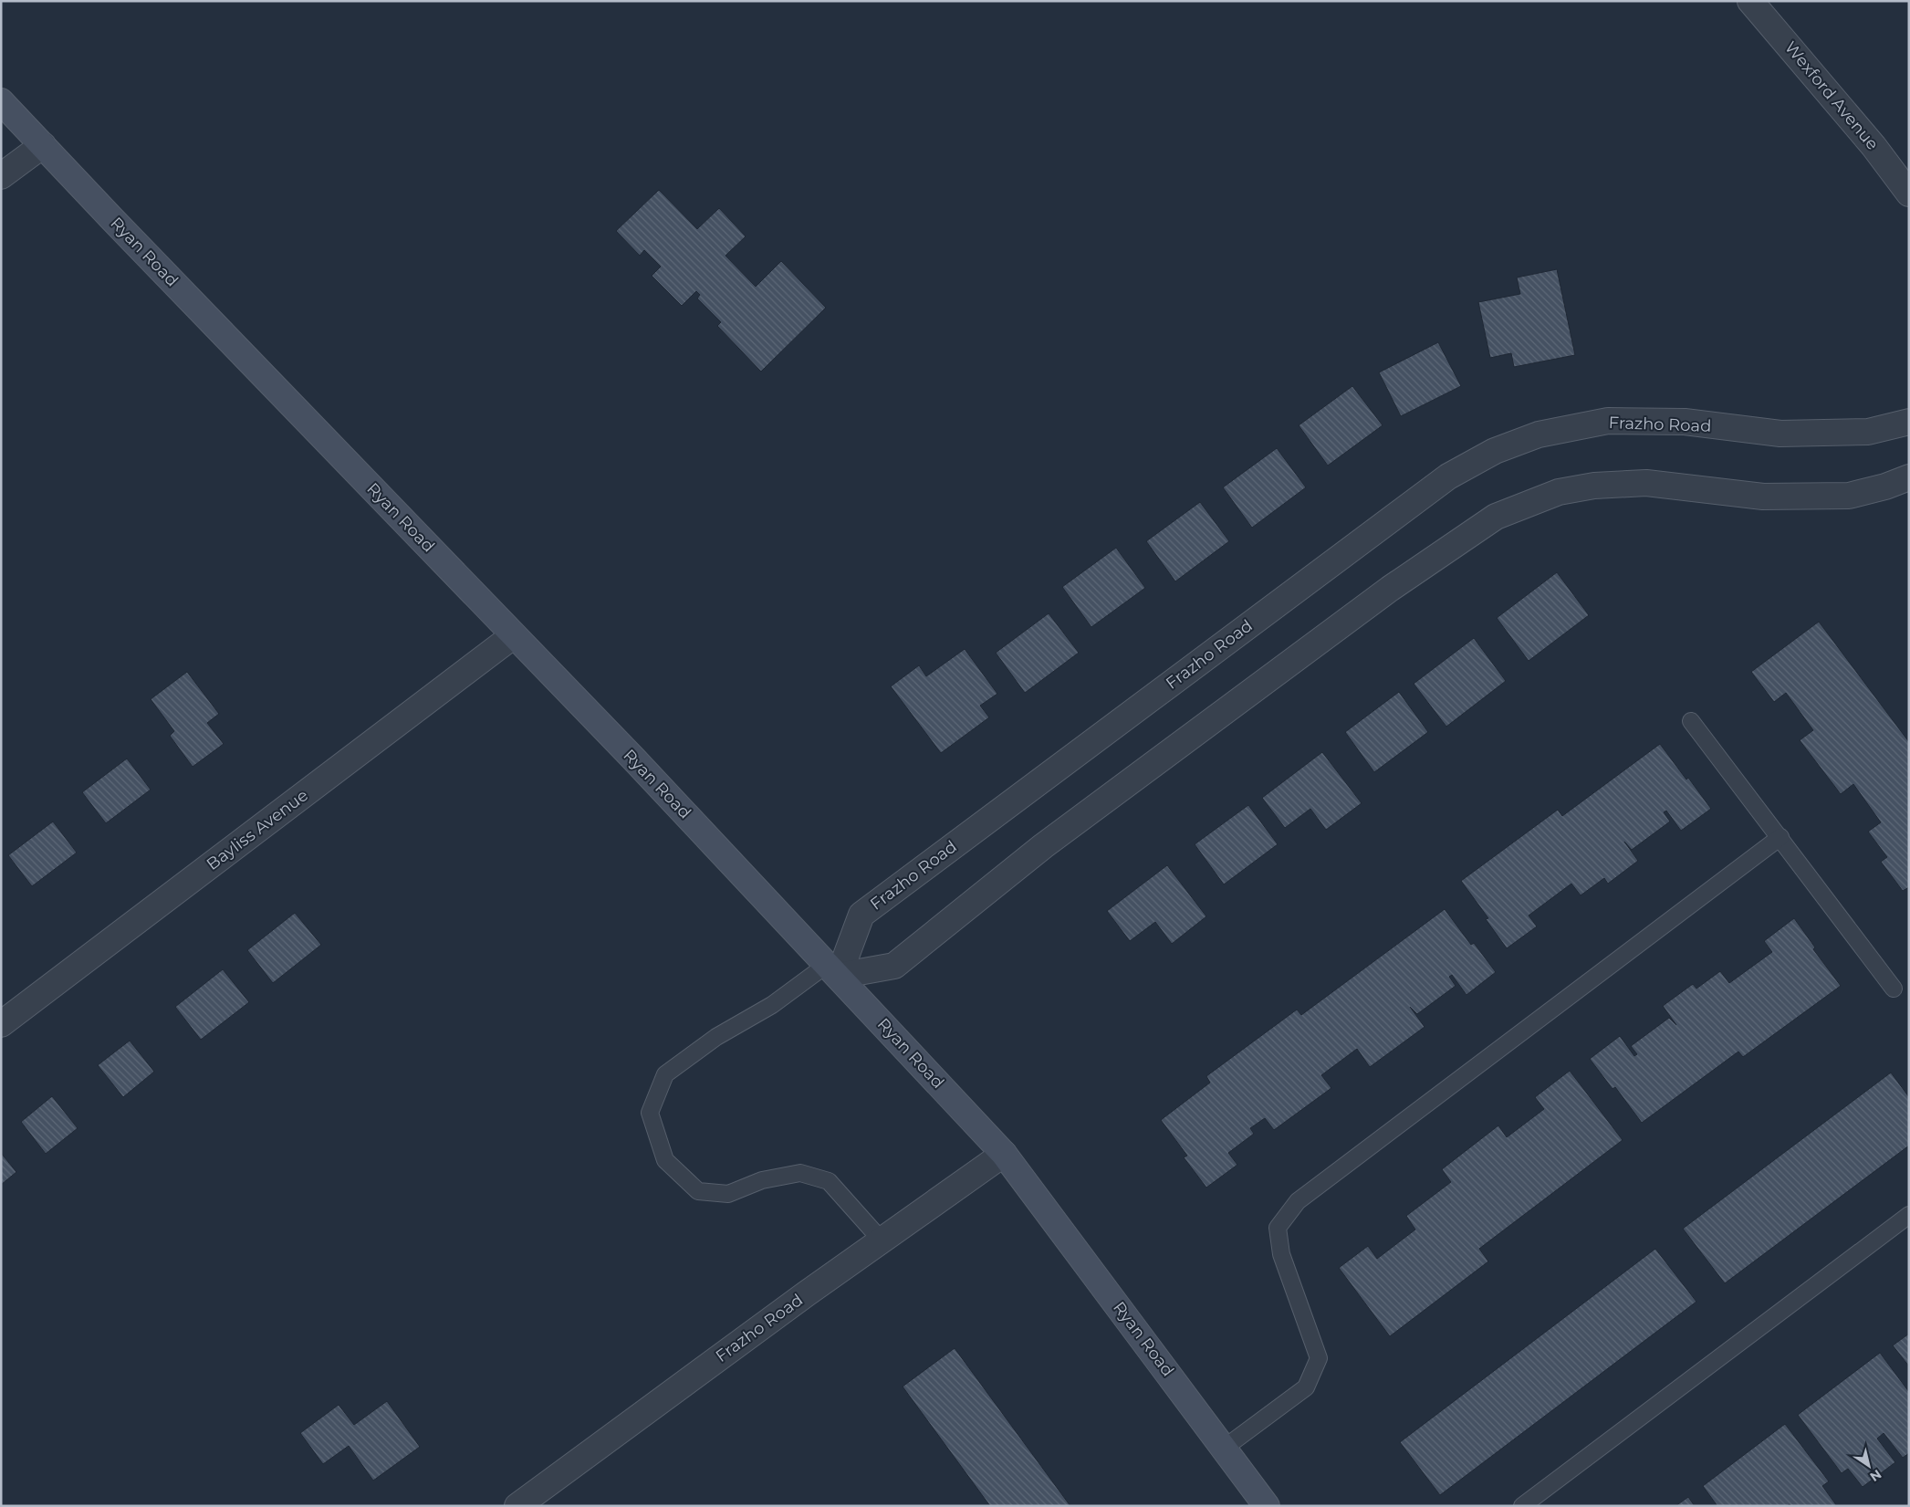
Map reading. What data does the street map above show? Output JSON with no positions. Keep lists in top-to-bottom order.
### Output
{
  "streets": {
    "main road": ["Ryan Road"],
    "street": ["Wexford Avenue", "Frazho Road", "Bayliss Avenue"]
  },
  "crossings": [
    ["Ryan Road", "Frazho Road"],
    ["Ryan Road", "Bayliss Avenue"]
  ],
  "north": "bottom right"
}
